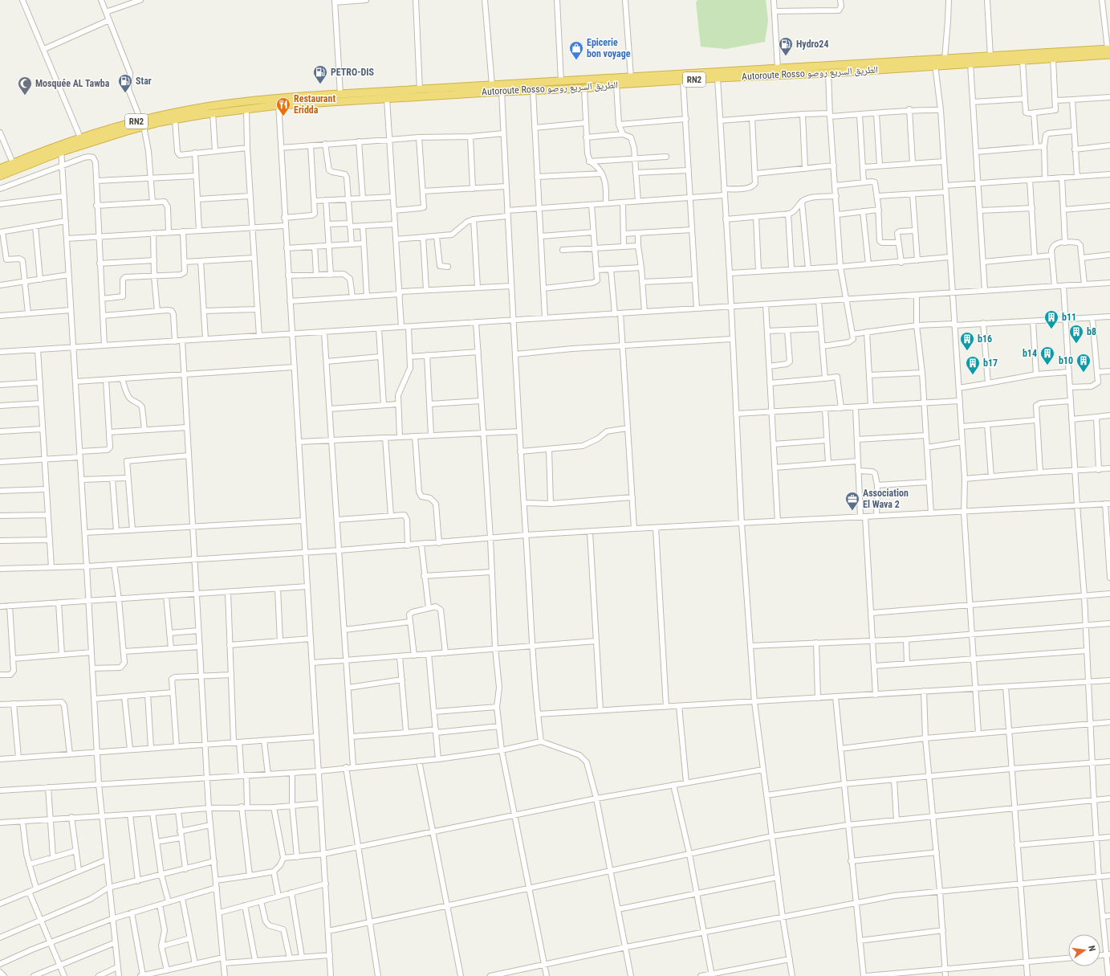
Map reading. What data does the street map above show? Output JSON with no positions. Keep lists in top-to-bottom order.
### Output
{
  "streets": {
    "highway": ["Autoroute Rosso الطريق السريع روصو", "RN2"]
  },
  "places": {
    "fuel station": ["Hydro24", "PETRO-DIS", "Star"],
    "shop": ["Epicerie bon voyage"],
    "mosque": ["Mosquée AL Tawba"],
    "restaurant": ["Restaurant Eridda"],
    "building": [
      "b11",
      "b8",
      "b16",
      "b14",
      "b10",
      "b17"
    ],
    "office": ["Association El Wava 2"]
  },
  "north": "right"
}
